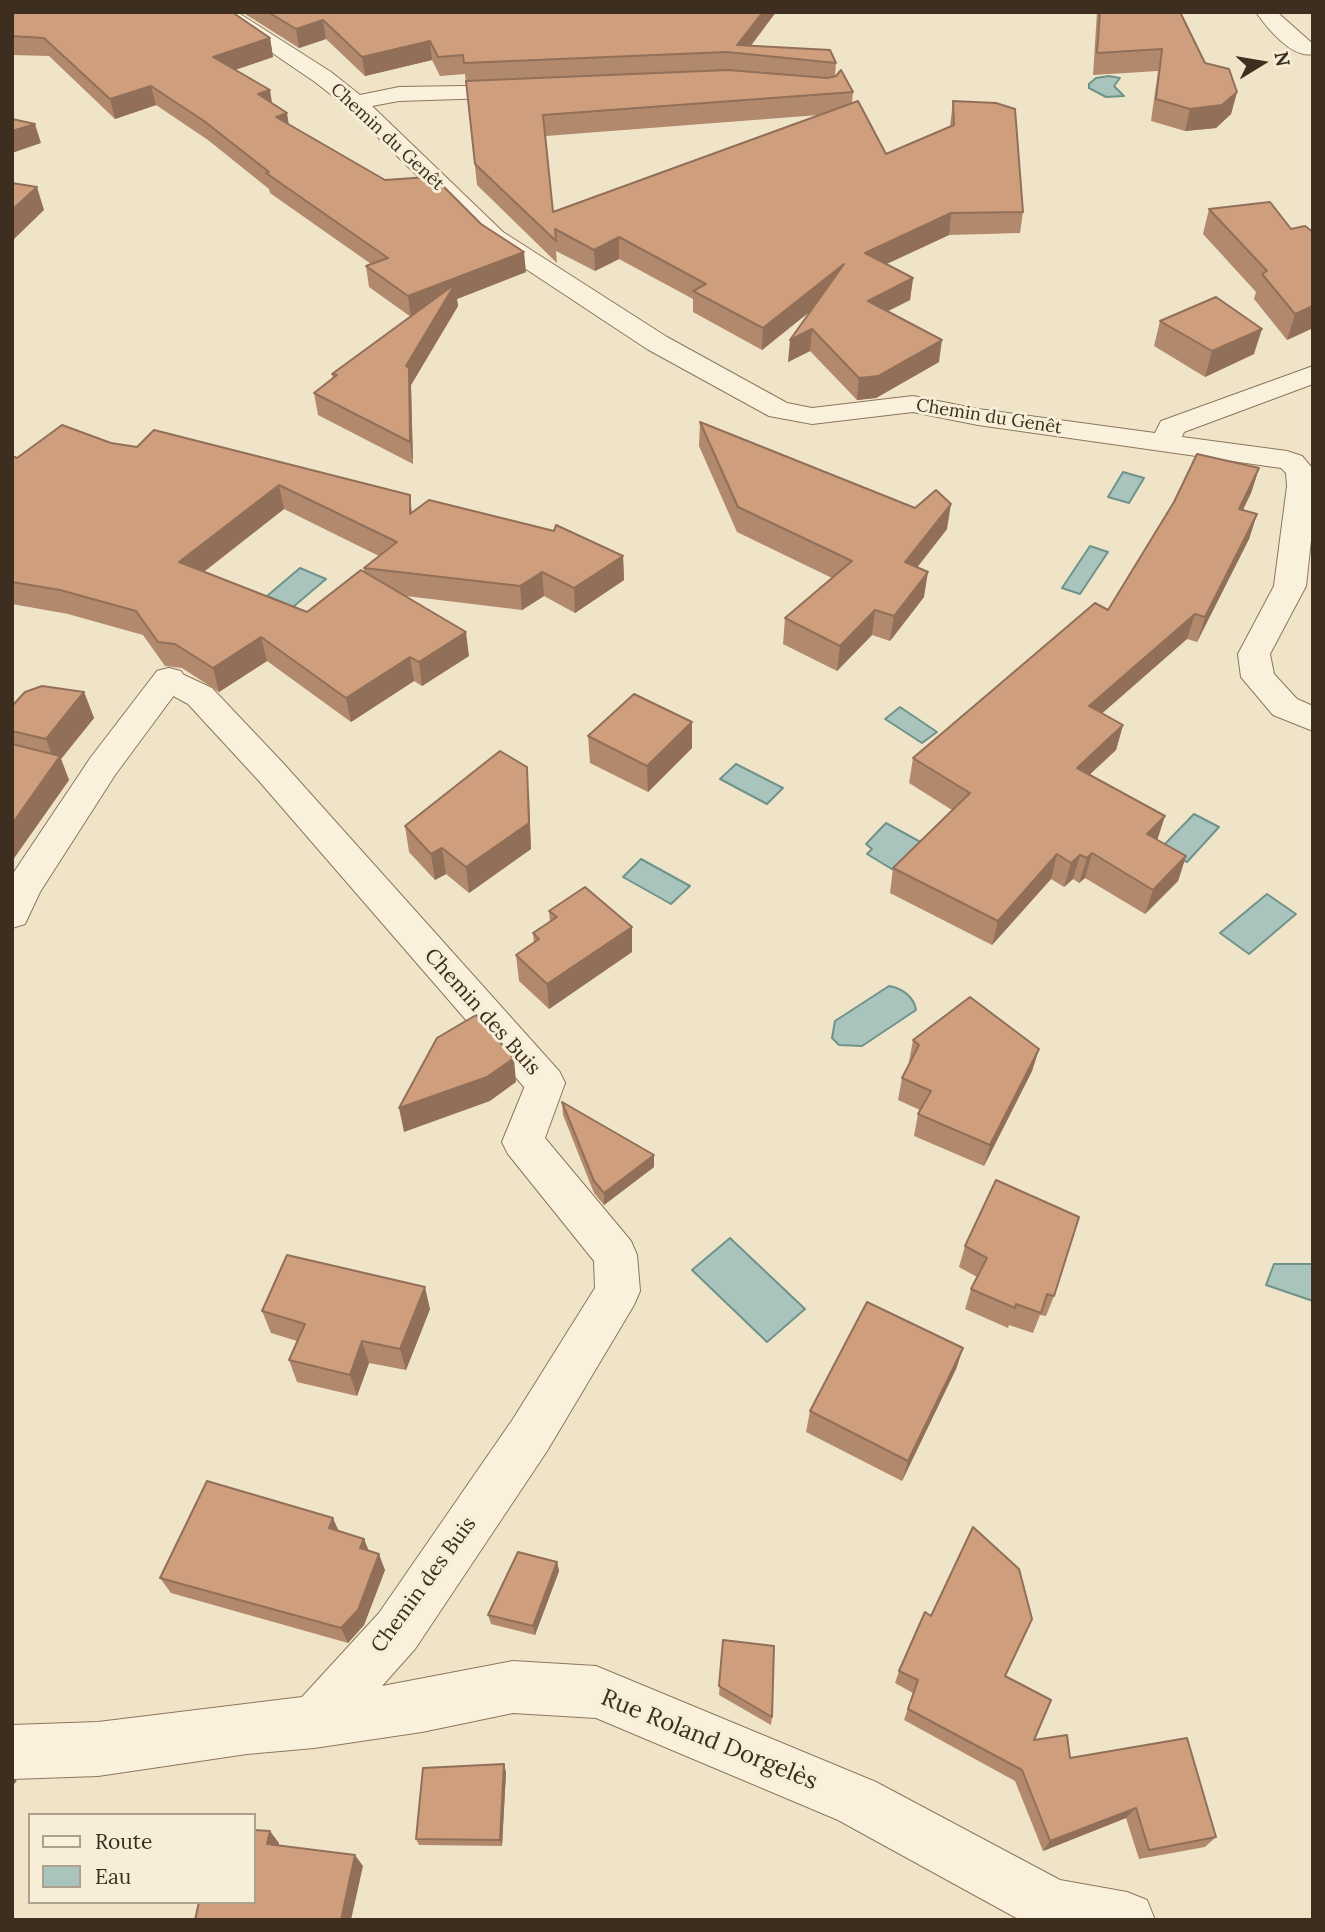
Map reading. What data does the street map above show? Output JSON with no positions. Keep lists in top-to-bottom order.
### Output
{
  "streets": {
    "street": ["Chemin du Genêt", "Chemin des Buis", "Rue Roland Dorgelès"]
  },
  "crossings": [
    ["Chemin des Buis", "Rue Roland Dorgelès"]
  ],
  "legend": ["Route", "Eau"],
  "north": "right"
}
